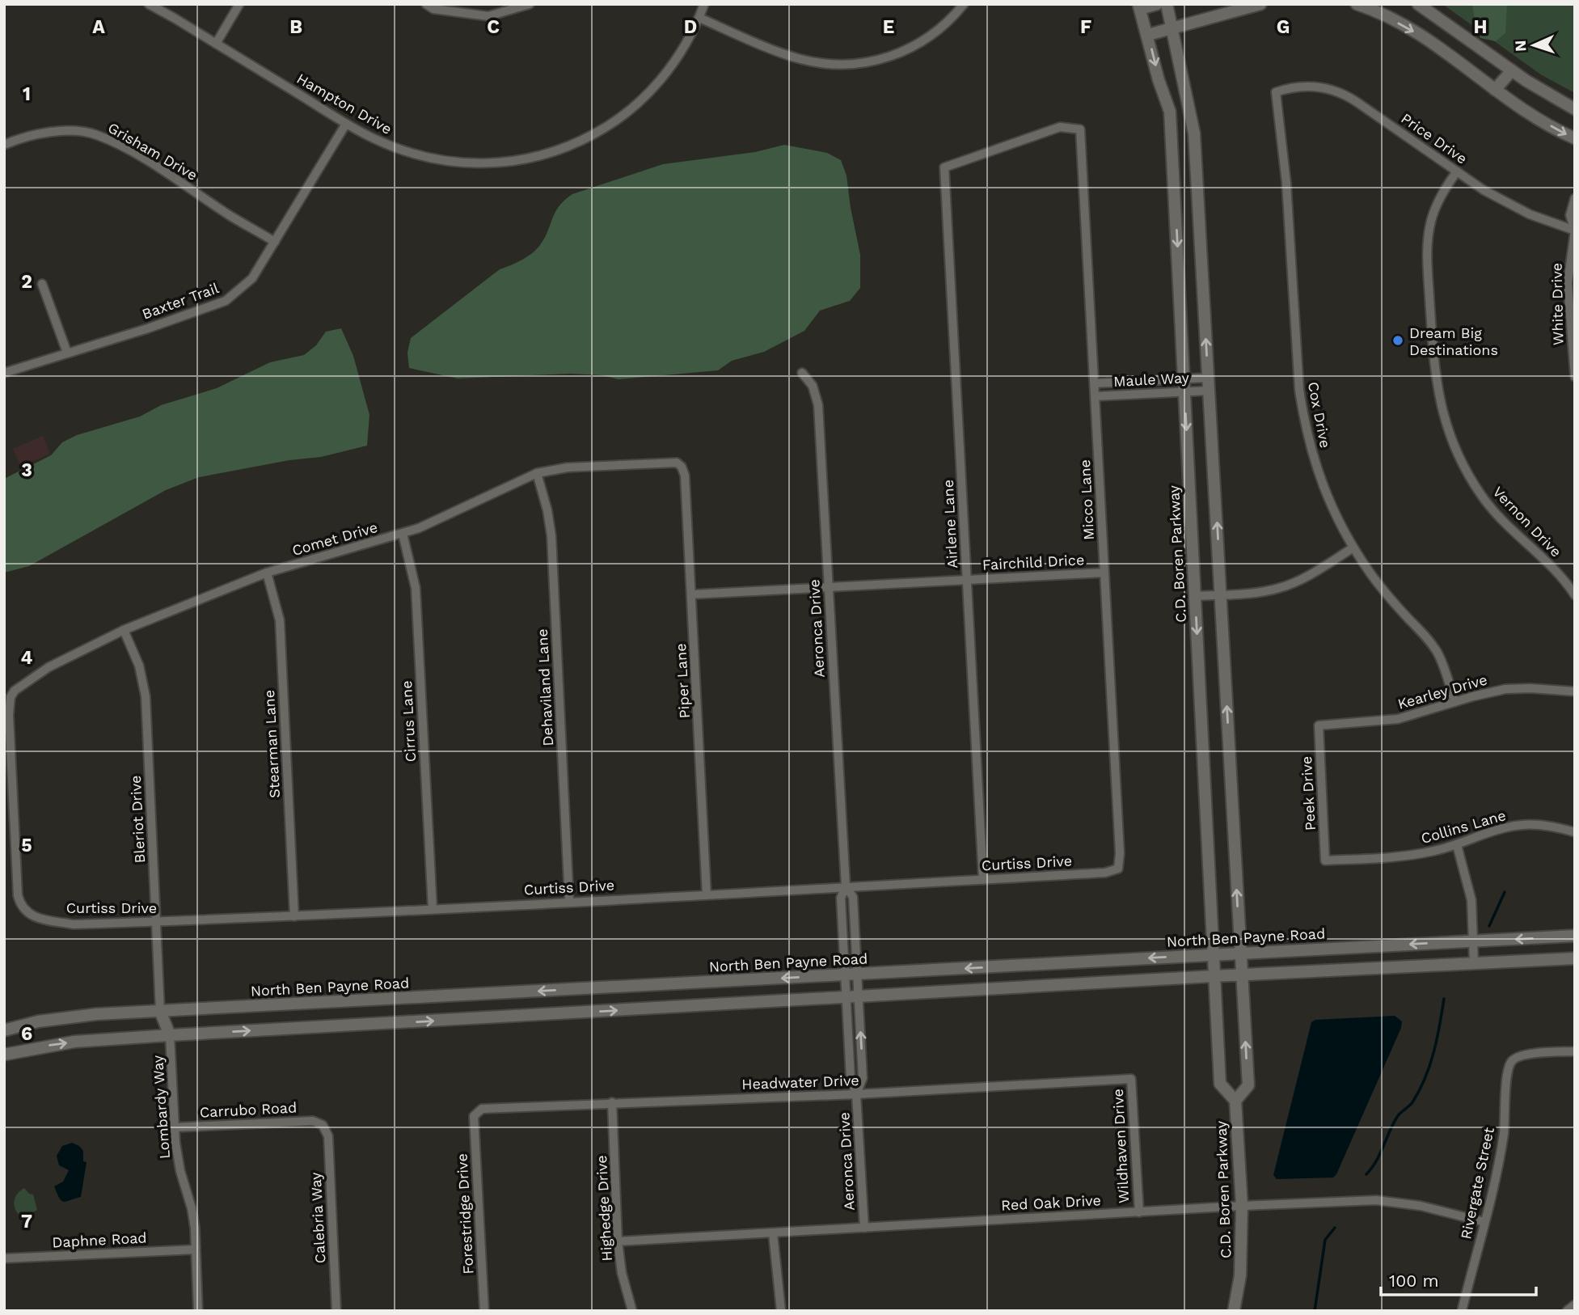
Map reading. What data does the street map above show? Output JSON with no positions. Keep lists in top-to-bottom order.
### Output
{
  "streets": {
    "street": [
      "Hampton Drive",
      "Price Drive",
      "Grisham Drive",
      "Baxter Trail",
      "White Drive",
      "Maule Way",
      "Cox Drive",
      "Micco Lane",
      "Vernon Drive",
      "Airlene Lane",
      "Comet Drive",
      "C.D. Boren Parkway",
      "Fairchild Drice",
      "Aeronca Drive",
      "Piper Lane",
      "Dehaviland Lane",
      "Kearley Drive",
      "Cirrus Lane",
      "Stearman Lane",
      "Peek Drive",
      "Bleriot Drive",
      "Collins Lane",
      "Curtiss Drive",
      "North Ben Payne Road",
      "Headwater Drive",
      "Lombardy Way",
      "Carrubo Road",
      "Wildhaven Drive",
      "Rivergate Street",
      "Red Oak Drive",
      "Highedge Drive",
      "Forestridge Drive",
      "Calebria Way",
      "Daphne Road"
    ]
  },
  "crossings": [
    ["Hampton Drive", "Baxter Trail"],
    ["Price Drive", "White Drive"],
    ["Price Drive", "Cox Drive"],
    ["Price Drive", "Vernon Drive"],
    ["Grisham Drive", "Baxter Trail"],
    ["Maule Way", "Micco Lane"],
    ["Maule Way", "C.D. Boren Parkway"],
    ["Cox Drive", "Kearley Drive"],
    ["Micco Lane", "Airlene Lane"],
    ["Micco Lane", "Fairchild Drice"],
    ["Micco Lane", "Curtiss Drive"],
    ["Airlene Lane", "Fairchild Drice"],
    ["Airlene Lane", "Curtiss Drive"],
    ["Comet Drive", "Piper Lane"],
    ["Comet Drive", "Dehaviland Lane"],
    ["Comet Drive", "Cirrus Lane"],
    ["Comet Drive", "Stearman Lane"],
    ["Comet Drive", "Bleriot Drive"],
    ["Comet Drive", "Curtiss Drive"],
    ["C.D. Boren Parkway", "North Ben Payne Road"],
    ["C.D. Boren Parkway", "Red Oak Drive"],
    ["Fairchild Drice", "Aeronca Drive"],
    ["Fairchild Drice", "Piper Lane"],
    ["Aeronca Drive", "Curtiss Drive"],
    ["Aeronca Drive", "North Ben Payne Road"],
    ["Aeronca Drive", "Headwater Drive"],
    ["Aeronca Drive", "Red Oak Drive"],
    ["Piper Lane", "Curtiss Drive"],
    ["Dehaviland Lane", "Curtiss Drive"],
    ["Kearley Drive", "Peek Drive"],
    ["Cirrus Lane", "Curtiss Drive"],
    ["Stearman Lane", "Curtiss Drive"],
    ["Peek Drive", "Collins Lane"],
    ["Bleriot Drive", "Curtiss Drive"],
    ["Bleriot Drive", "North Ben Payne Road"],
    ["Headwater Drive", "Wildhaven Drive"],
    ["Headwater Drive", "Highedge Drive"],
    ["Headwater Drive", "Forestridge Drive"],
    ["Lombardy Way", "Carrubo Road"],
    ["Lombardy Way", "Daphne Road"],
    ["Carrubo Road", "Calebria Way"],
    ["Wildhaven Drive", "Red Oak Drive"],
    ["Rivergate Street", "Red Oak Drive"],
    ["Red Oak Drive", "Highedge Drive"]
  ],
  "places": ["Dream Big Destinations"],
  "scale_bar": "100 m",
  "north": "left",
  "grid": {
    "columns": [
      "A",
      "B",
      "C",
      "D",
      "E",
      "F",
      "G",
      "H"
    ],
    "rows": [
      "1",
      "2",
      "3",
      "4",
      "5",
      "6",
      "7"
    ]
  }
}
